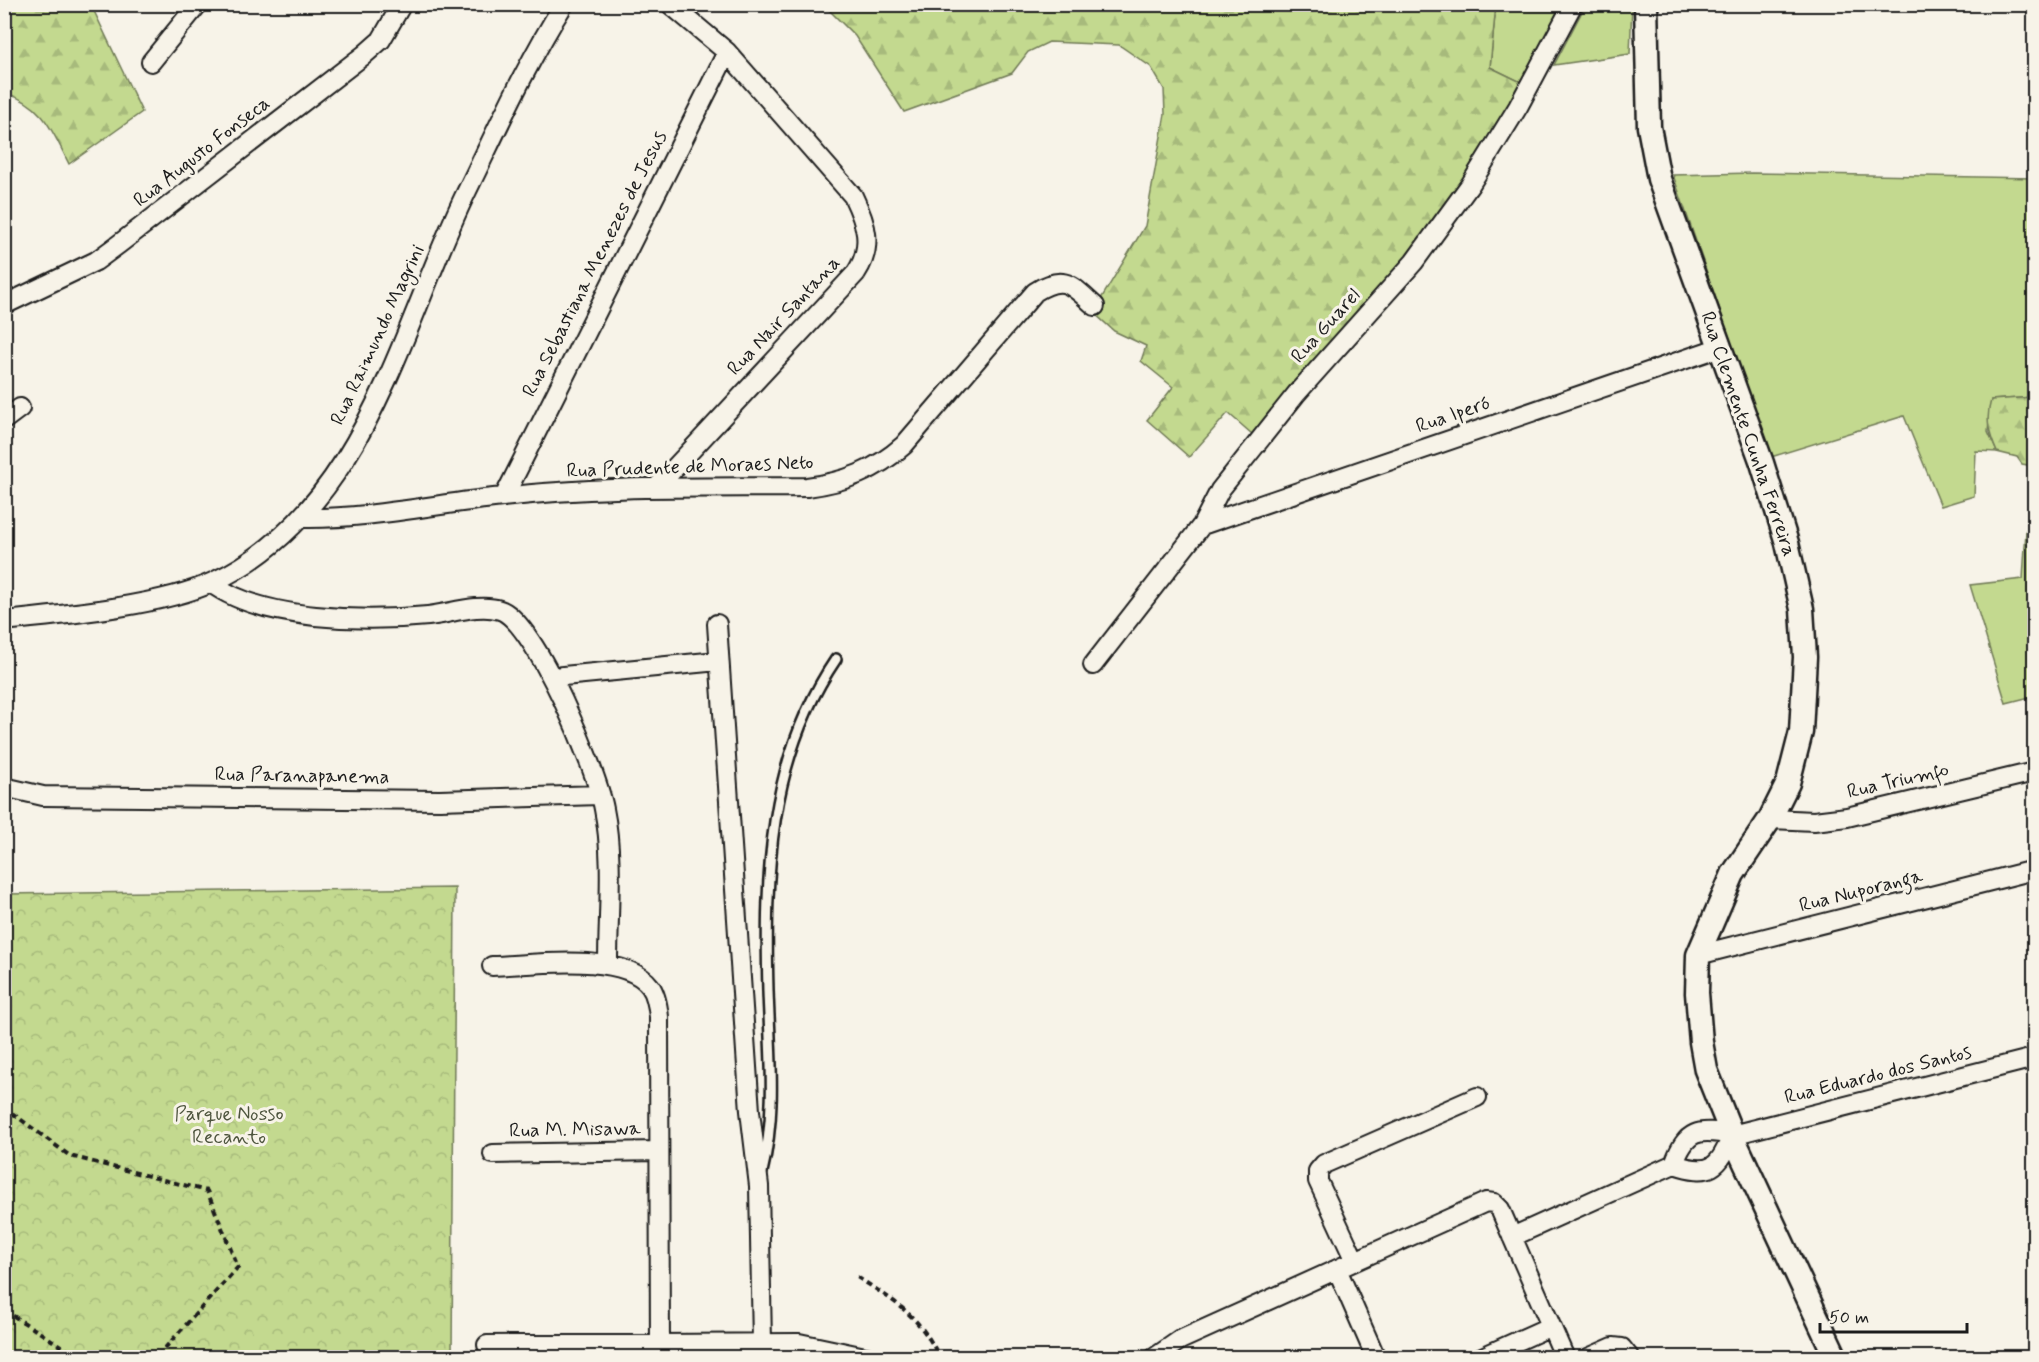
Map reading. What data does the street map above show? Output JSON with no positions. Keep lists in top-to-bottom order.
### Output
{
  "streets": {
    "street": [
      "Rua Augusto Fonseca",
      "Rua Sebastiana Menezes de Jesus",
      "Rua Nair Santana",
      "Rua Guarel",
      "Rua Raimundo Magrini",
      "Rua Iperó",
      "Rua Clemente Cunha Ferreira",
      "Rua Prudente de Moraes Neto",
      "Rua Paranapanema",
      "Rua Triumfo",
      "Rua Nuporanga",
      "Rua Eduardo dos Santos",
      "Rua M. Misawa"
    ]
  },
  "crossings": [
    ["Rua Sebastiana Menezes de Jesus", "Rua Nair Santana"],
    ["Rua Sebastiana Menezes de Jesus", "Rua Prudente de Moraes Neto"],
    ["Rua Nair Santana", "Rua Prudente de Moraes Neto"],
    ["Rua Guarel", "Rua Iperó"],
    ["Rua Raimundo Magrini", "Rua Prudente de Moraes Neto"],
    ["Rua Iperó", "Rua Clemente Cunha Ferreira"],
    ["Rua Clemente Cunha Ferreira", "Rua Triumfo"],
    ["Rua Clemente Cunha Ferreira", "Rua Nuporanga"],
    ["Rua Clemente Cunha Ferreira", "Rua Eduardo dos Santos"]
  ],
  "parks": ["Parque Nosso Recanto"],
  "scale_bar": "50 m"
}
